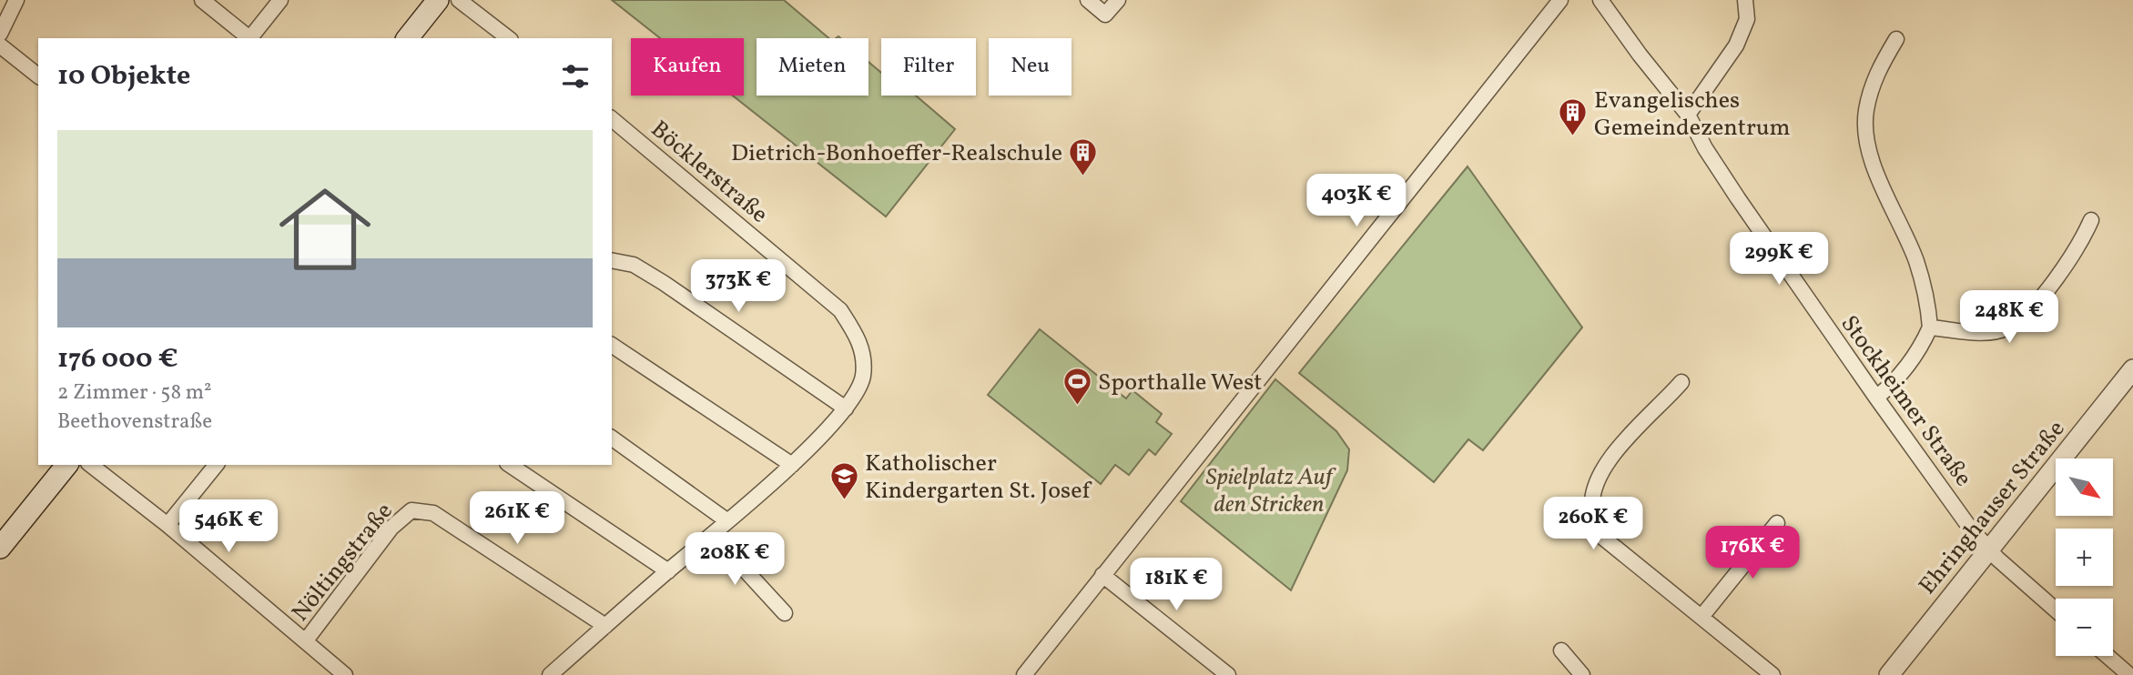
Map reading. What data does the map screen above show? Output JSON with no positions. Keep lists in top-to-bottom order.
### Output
{
  "streets": {
    "street": [
      "Böcklerstraße",
      "Stockheimer Straße",
      "Ehringhauser Straße",
      "Nöltingstraße"
    ]
  },
  "crossings": [
    ["Stockheimer Straße", "Ehringhauser Straße"]
  ],
  "parks": ["Spielplatz Auf den Stricken"],
  "places": {
    "building": ["Evangelisches Gemeindezentrum", "Dietrich-Bonhoeffer-Realschule"],
    "sports": ["Sporthalle West"],
    "school or university": ["Katholischer Kindergarten St. Josef"]
  },
  "north": "bottom right",
  "page": {
    "chip": [
      "Kaufen",
      "Mieten",
      "Filter",
      "Neu"
    ],
    "heading": "10 Objekte",
    "list": [
      {
        "name": "176 000 €",
        "note": "2 Zimmer · 58 m² · Beethovenstraße"
      }
    ],
    "price": [
      "403K €",
      "299K €",
      "373K €",
      "248K €",
      "261K €",
      "260K €",
      "546K €",
      "176K €",
      "208K €",
      "181K €"
    ],
    "map_buttons": ["+", "−"]
  }
}
